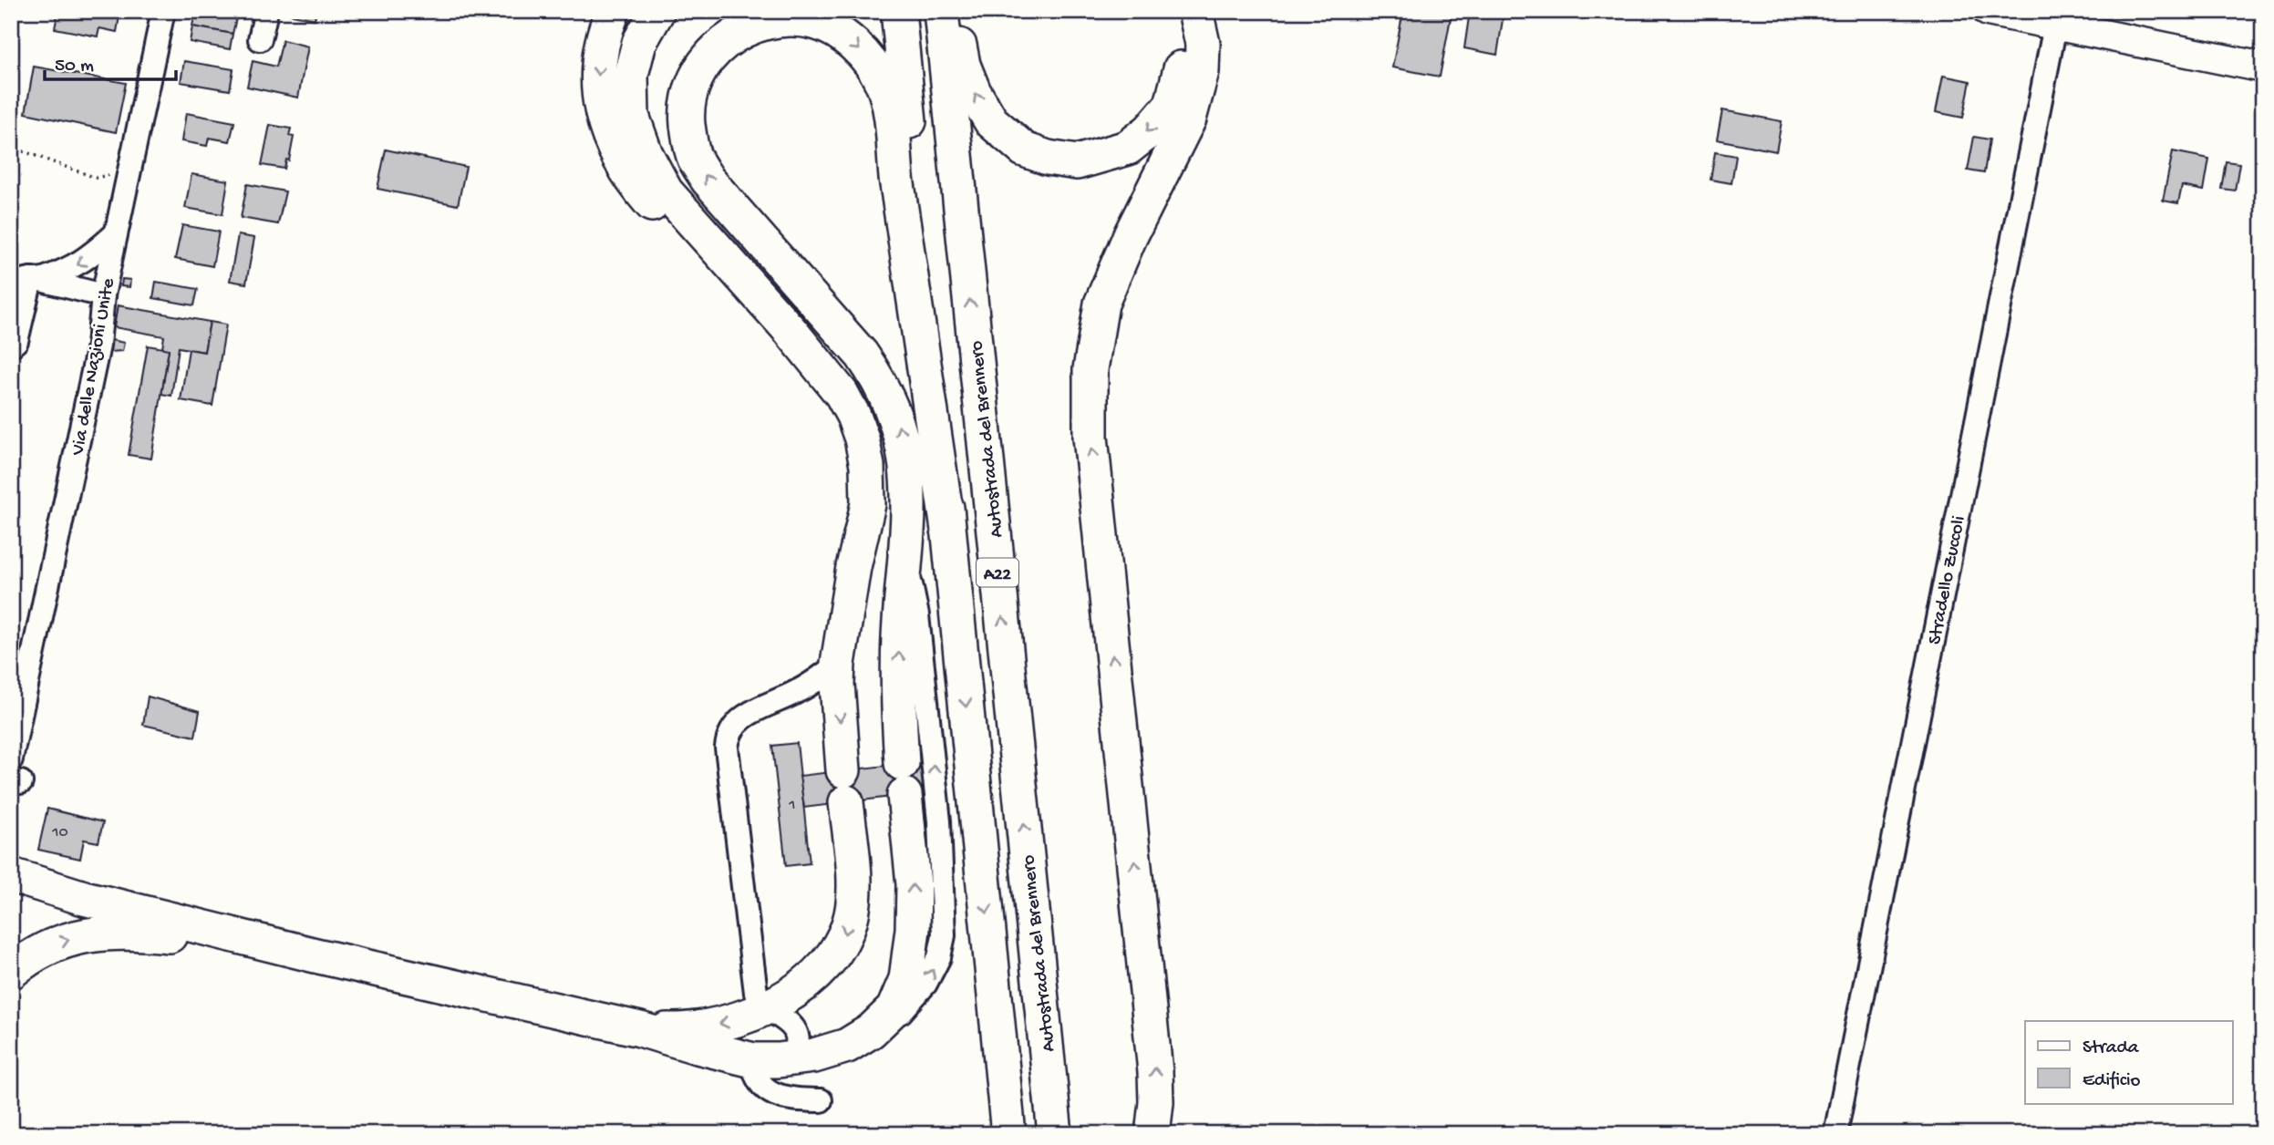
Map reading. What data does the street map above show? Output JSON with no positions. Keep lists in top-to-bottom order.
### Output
{
  "streets": {
    "highway": ["Autostrada del Brennero", "A22"],
    "street": ["Via delle Nazioni Unite", "Stradello Zuccoli"]
  },
  "house_numbers": ["1", "10"],
  "legend": ["Strada", "Edificio"],
  "scale_bar": "50 m"
}
